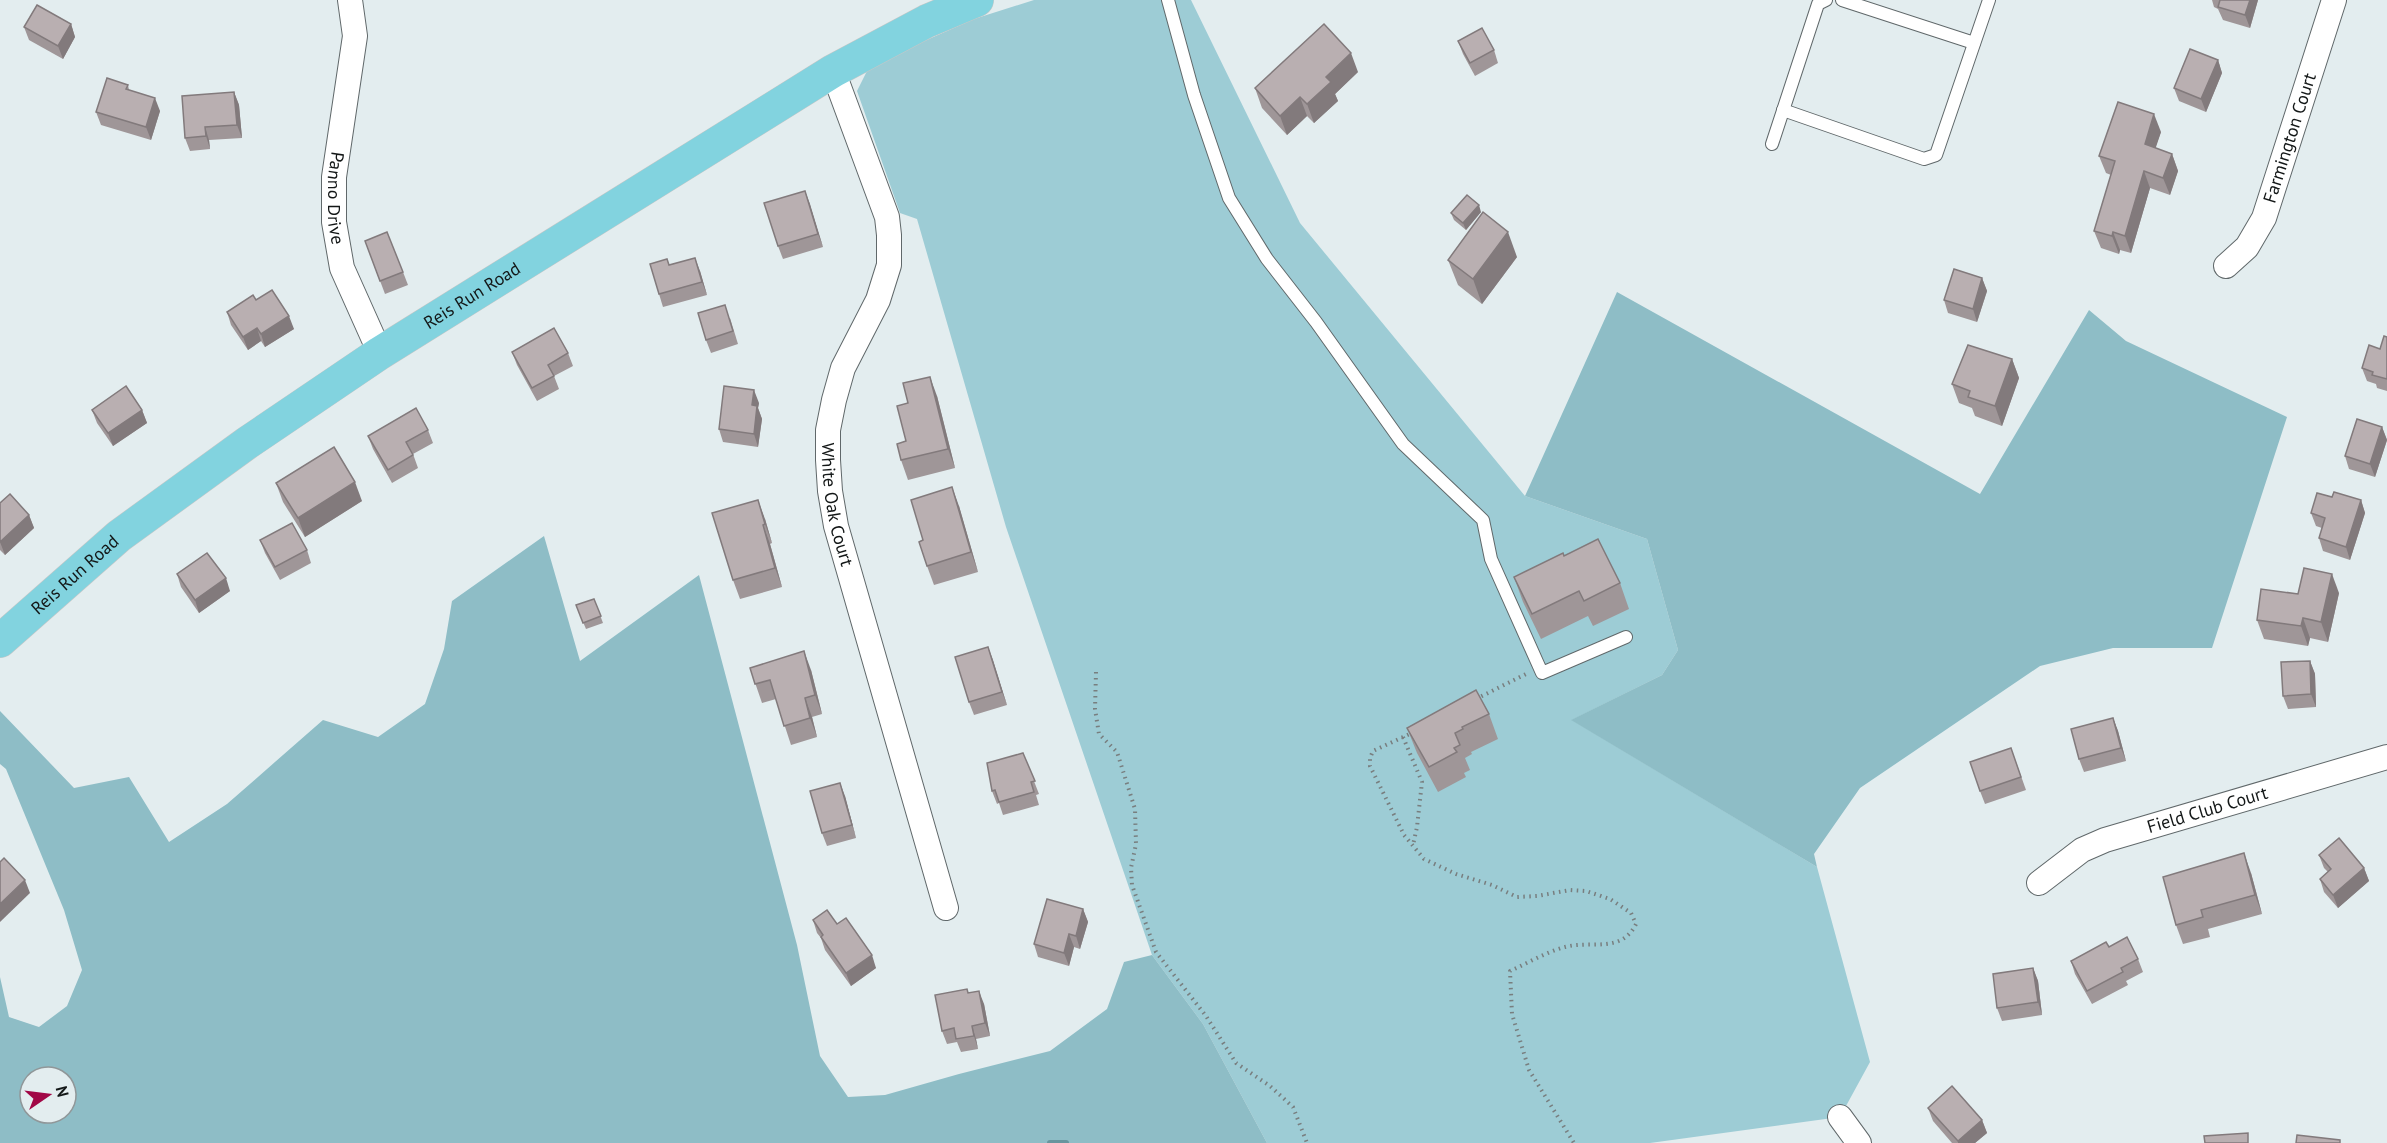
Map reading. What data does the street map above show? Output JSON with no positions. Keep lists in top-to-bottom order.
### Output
{
  "streets": {
    "main road": ["Reis Run Road"],
    "street": [
      "Farmington Court",
      "Panno Drive",
      "White Oak Court",
      "Field Club Court"
    ]
  },
  "crossings": [
    ["Panno Drive", "Reis Run Road"],
    ["Reis Run Road", "White Oak Court"]
  ],
  "north": "right"
}
